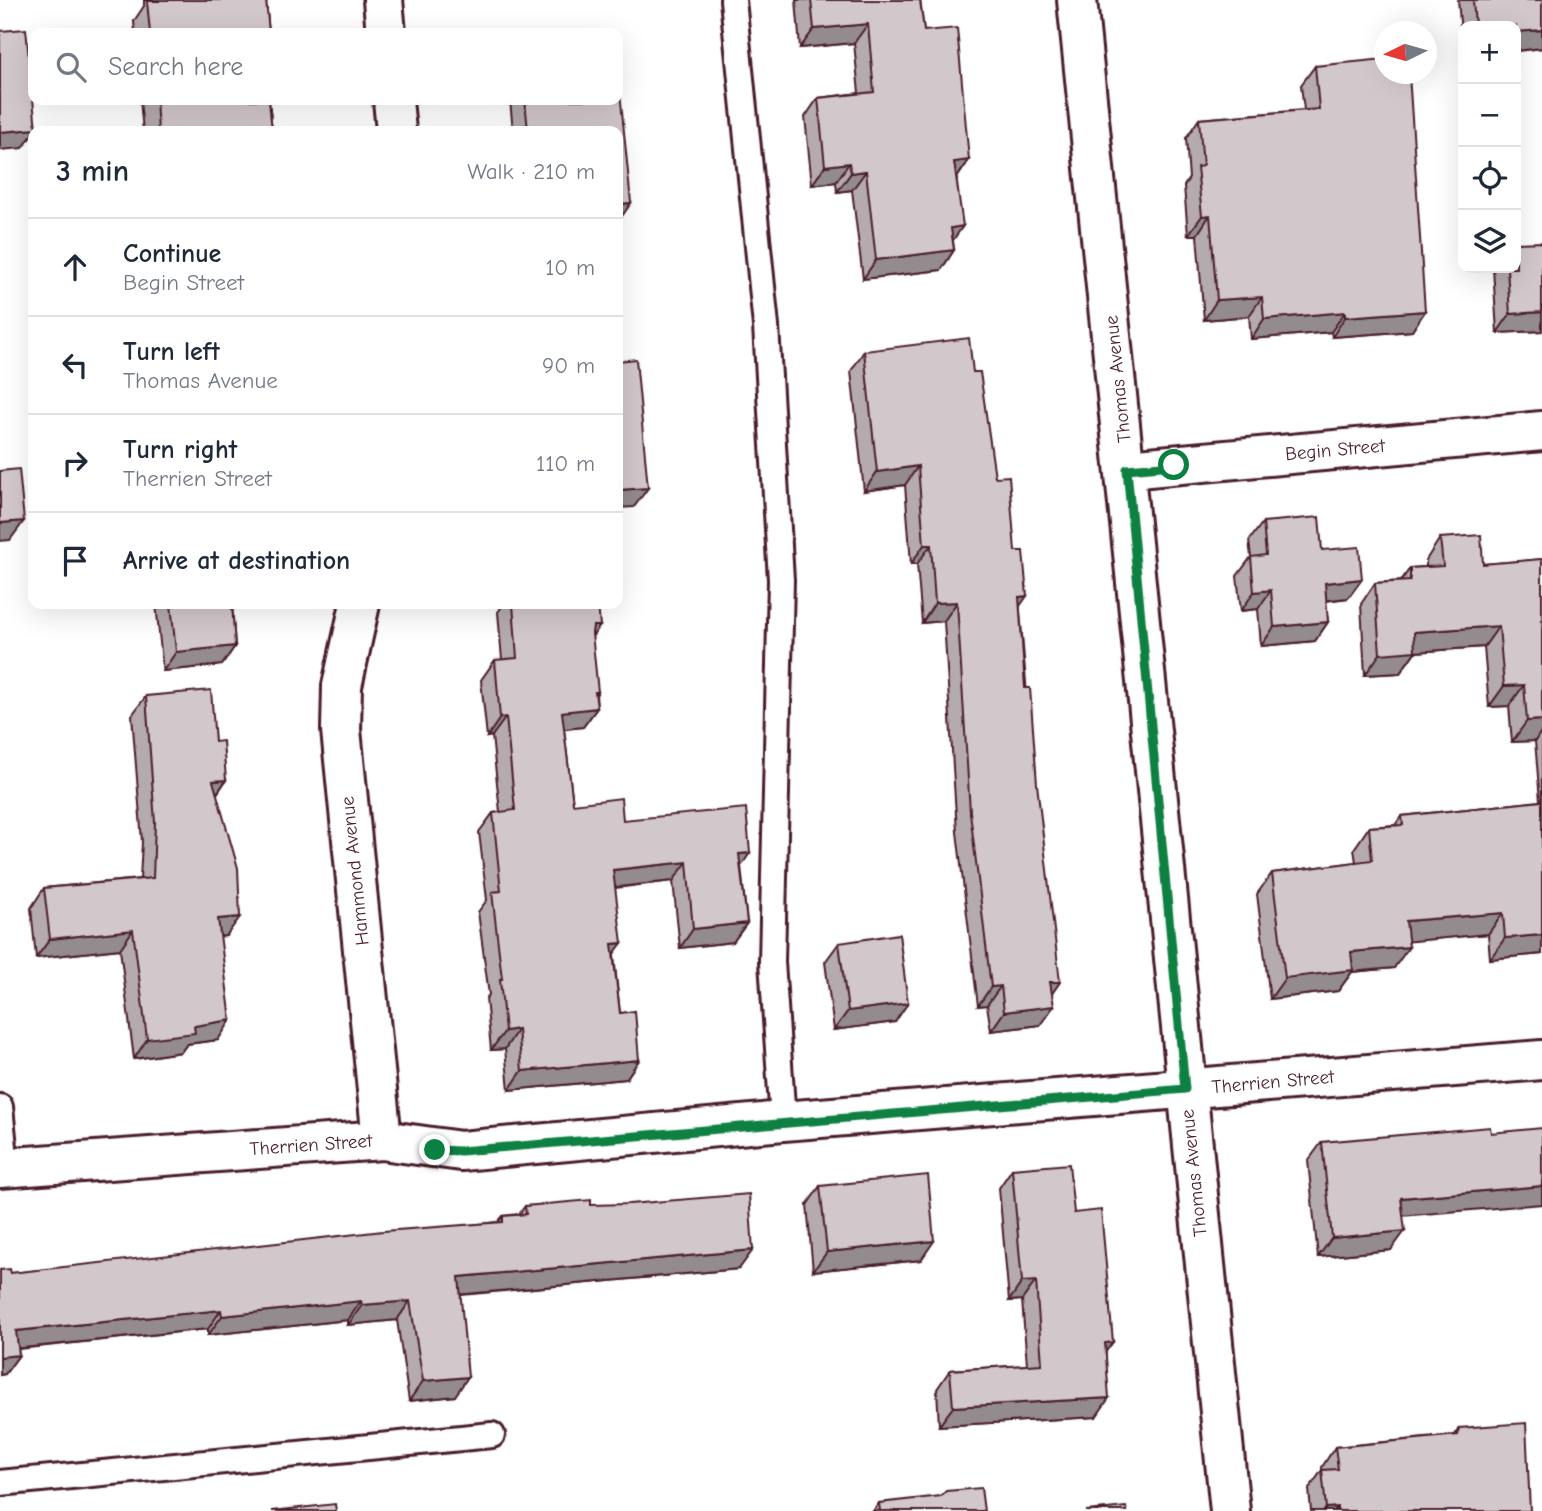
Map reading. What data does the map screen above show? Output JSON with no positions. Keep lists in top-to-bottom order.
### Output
{
  "streets": {
    "street": [
      "Thomas Avenue",
      "Begin Street",
      "Hammond Avenue",
      "Therrien Street"
    ]
  },
  "crossings": [
    ["Thomas Avenue", "Begin Street"],
    ["Thomas Avenue", "Therrien Street"],
    ["Hammond Avenue", "Therrien Street"]
  ],
  "north": "left",
  "page": {
    "map_buttons": ["+", "−"],
    "search": "Search here",
    "heading": ["3 min", "Walk · 210 m"],
    "list": [
      ["Continue", "Begin Street", "10 m"],
      ["Turn left", "Thomas Avenue", "90 m"],
      ["Turn right", "Therrien Street", "110 m"],
      "Arrive at destination"
    ]
  }
}
